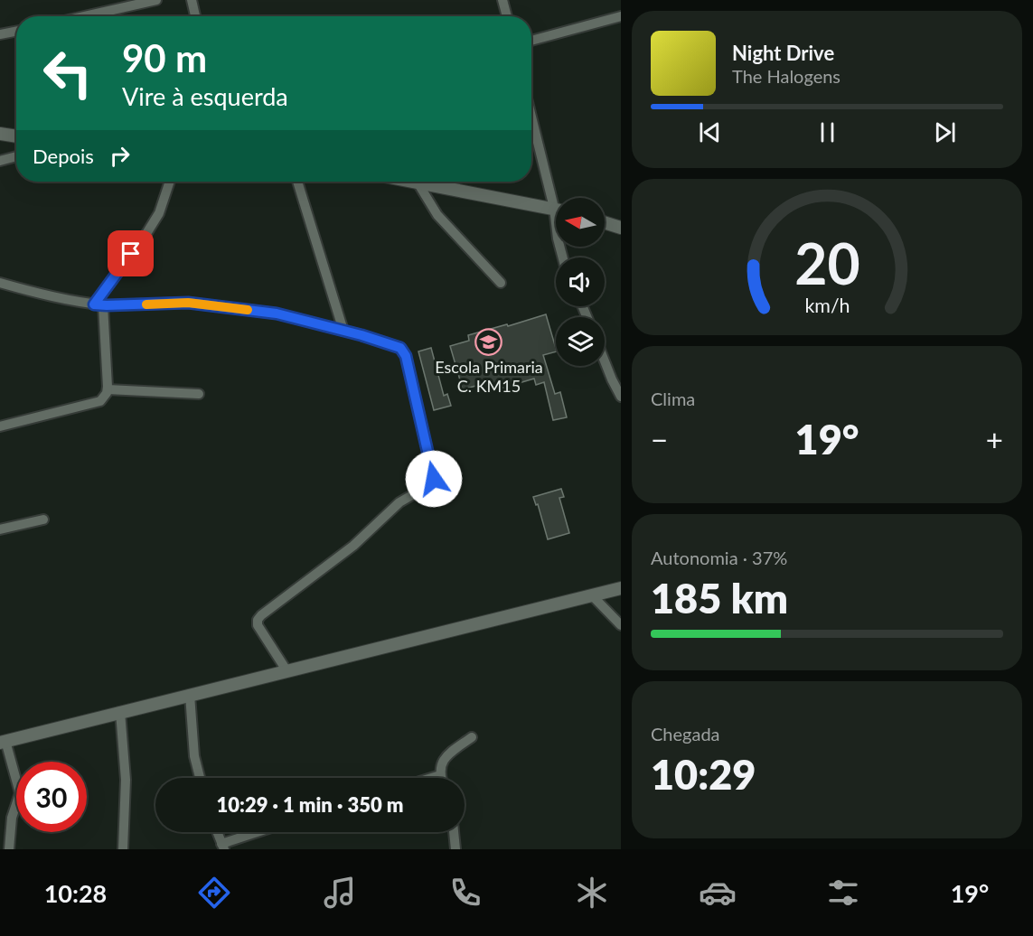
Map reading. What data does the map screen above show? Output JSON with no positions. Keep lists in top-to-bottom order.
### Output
{
  "places": {
    "school or university": ["Escola Primaria C. KM15"]
  },
  "north": "left",
  "page": {
    "turn": ["90 m", "Vire à esquerda"],
    "song": ["Night Drive", "The Halogens"],
    "then": "Depois",
    "tile": [
      "Clima",
      ["Autonomia · 37%", "185 km"],
      ["Chegada", "10:29"]
    ],
    "heat": ["−", "19°", "+"],
    "limit": "30",
    "trip": "10:29 · 1 min · 350 m",
    "tabs": ["10:28", "19°"],
    "gauge": ["20", "km/h"]
  }
}
